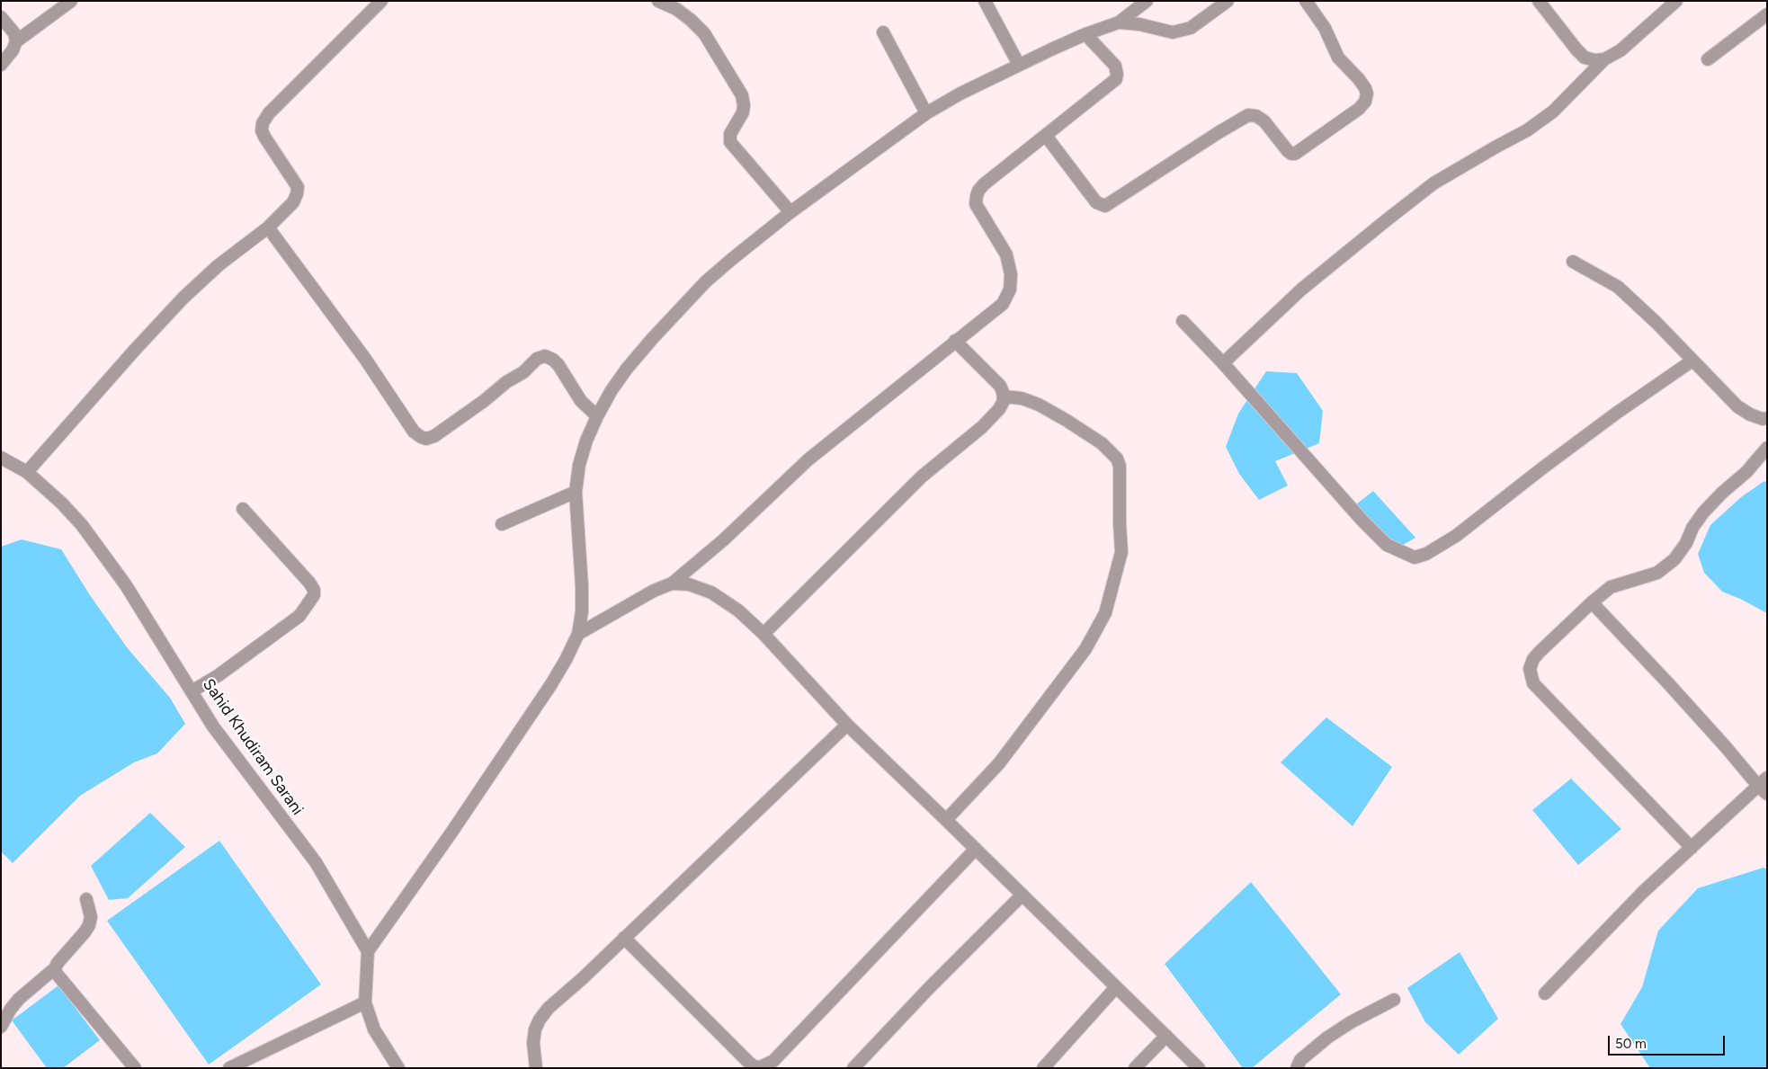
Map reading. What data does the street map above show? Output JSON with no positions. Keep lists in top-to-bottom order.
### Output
{
  "streets": {
    "street": ["Sahid Khudiram Sarani"]
  },
  "scale_bar": "50 m"
}
